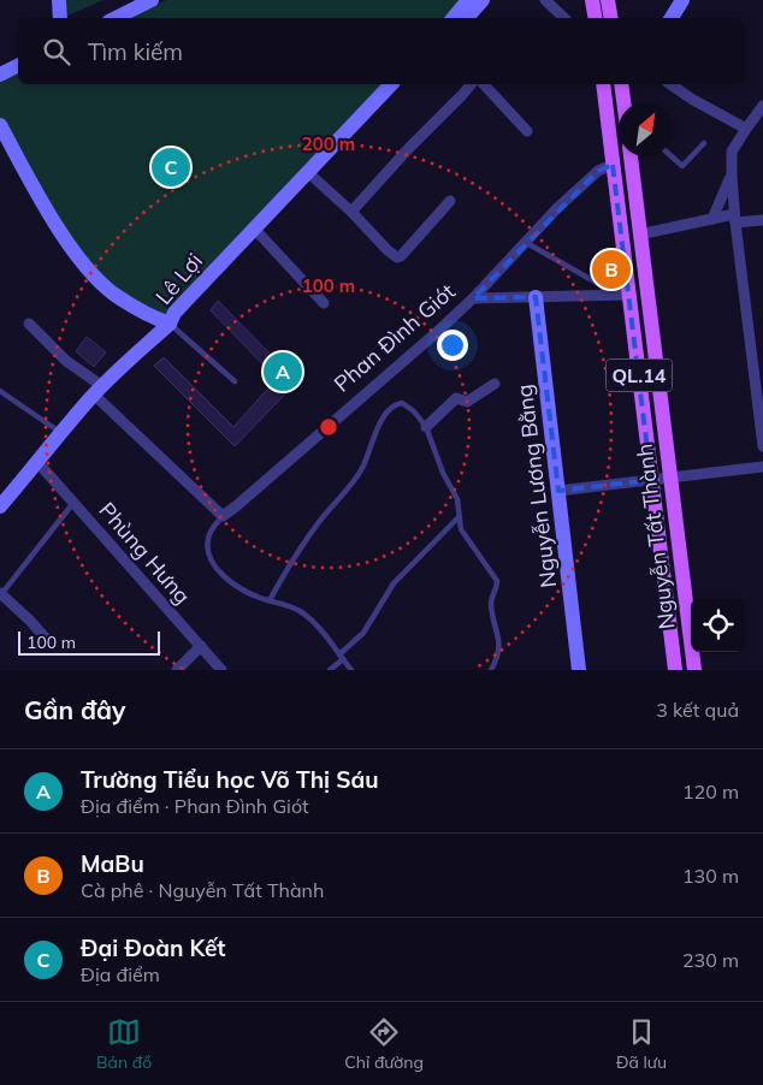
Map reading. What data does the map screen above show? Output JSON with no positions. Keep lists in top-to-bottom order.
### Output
{
  "streets": {
    "main road": ["QL.14", "Nguyễn Tất Thành"],
    "street": [
      "Lê Lợi",
      "Phan Đình Giót",
      "Nguyễn Lương Bằng",
      "Phùng Hưng"
    ]
  },
  "crossings": [
    ["Lê Lợi", "Phùng Hưng"],
    ["Phan Đình Giót", "Nguyễn Tất Thành"]
  ],
  "scale_bar": "100 m",
  "north": "top right",
  "page": {
    "search": "Tìm kiếm",
    "pins": ["C", "B", "A"],
    "scale": "100 m",
    "heading": ["Gần đây", "3 kết quả"],
    "list": [
      {
        "mark": "A",
        "name": "Trường Tiểu học Võ Thị Sáu",
        "note": "Địa điểm · Phan Đình Giót",
        "value": "120 m"
      },
      {
        "mark": "B",
        "name": "MaBu",
        "note": "Cà phê · Nguyễn Tất Thành",
        "value": "130 m"
      },
      {
        "mark": "C",
        "name": "Đại Đoàn Kết",
        "note": "Địa điểm",
        "value": "230 m"
      }
    ],
    "nav": ["Bản đồ", "Chỉ đường", "Đã lưu"]
  },
  "rings": ["200 m", "100 m"]
}
